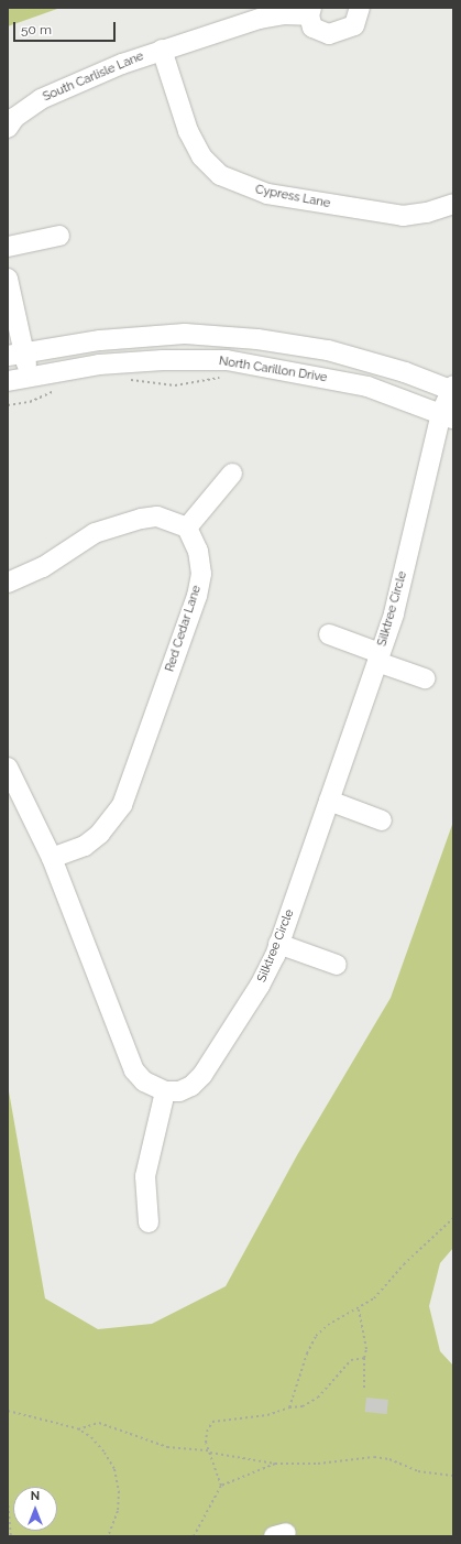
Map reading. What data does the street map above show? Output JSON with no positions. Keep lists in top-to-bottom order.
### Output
{
  "streets": {
    "street": [
      "South Carlisle Lane",
      "Cypress Lane",
      "North Carillon Drive",
      "Silktree Circle",
      "Red Cedar Lane"
    ]
  },
  "crossings": [
    ["South Carlisle Lane", "Cypress Lane"],
    ["North Carillon Drive", "Silktree Circle"]
  ],
  "scale_bar": "50 m",
  "north": "top"
}
